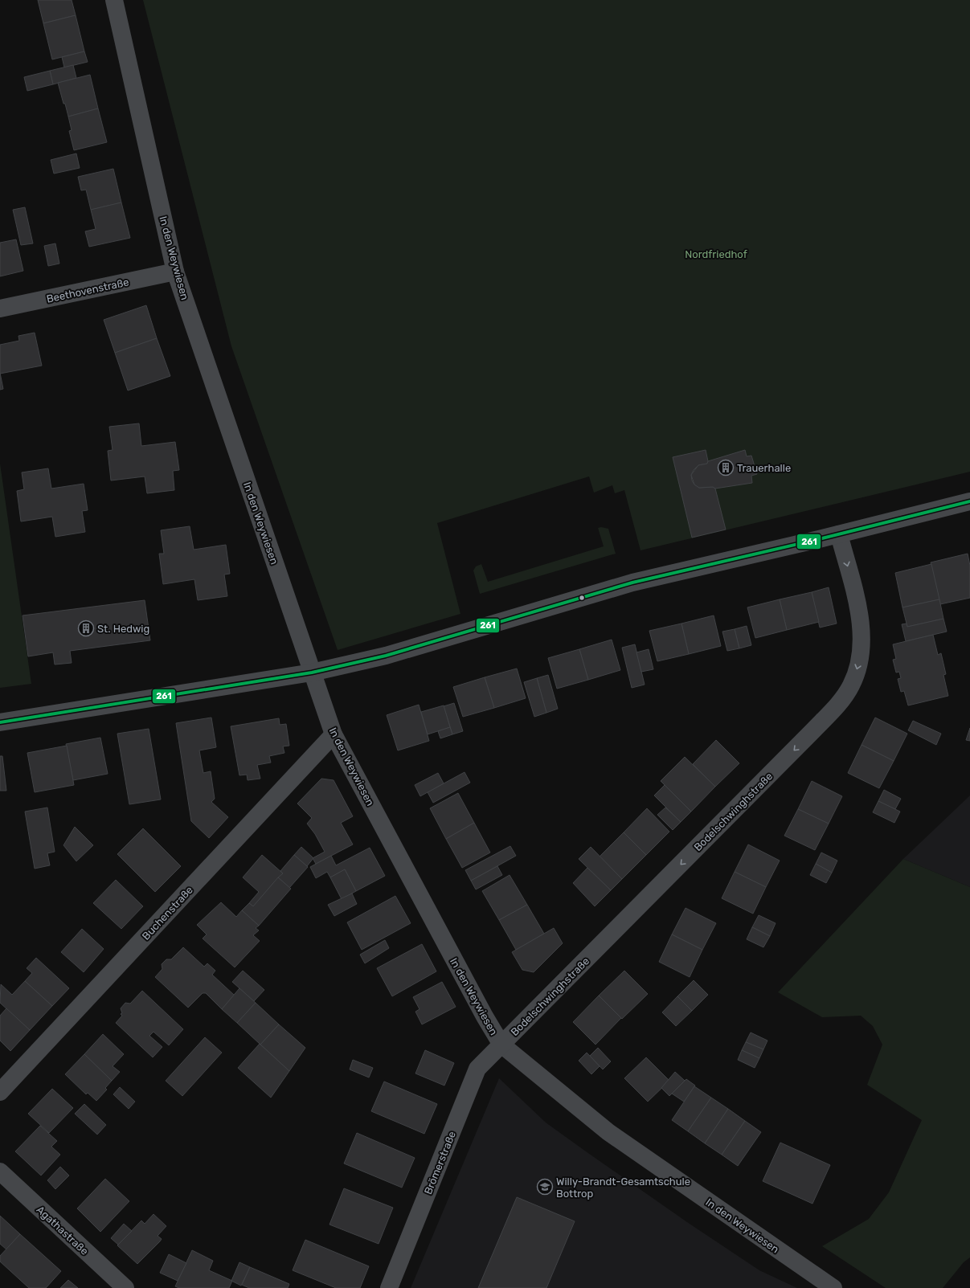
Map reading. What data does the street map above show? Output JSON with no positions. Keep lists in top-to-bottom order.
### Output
{
  "streets": {
    "street": [
      "In den Weywiesen",
      "Beethovenstraße",
      "Bodelschwinghstraße",
      "Buchenstraße",
      "Brömerstraße",
      "Agathastraße"
    ]
  },
  "crossings": [
    ["In den Weywiesen", "Beethovenstraße"],
    ["In den Weywiesen", "Bodelschwinghstraße"],
    ["In den Weywiesen", "Buchenstraße"],
    ["In den Weywiesen", "Brömerstraße"],
    ["Bodelschwinghstraße", "Brömerstraße"]
  ],
  "one_way": ["Bodelschwinghstraße"],
  "parks": ["Nordfriedhof"],
  "places": {
    "building": ["Trauerhalle", "St. Hedwig"],
    "school or university": ["Willy-Brandt-Gesamtschule Bottrop"]
  },
  "lines": ["transit line 261"]
}
